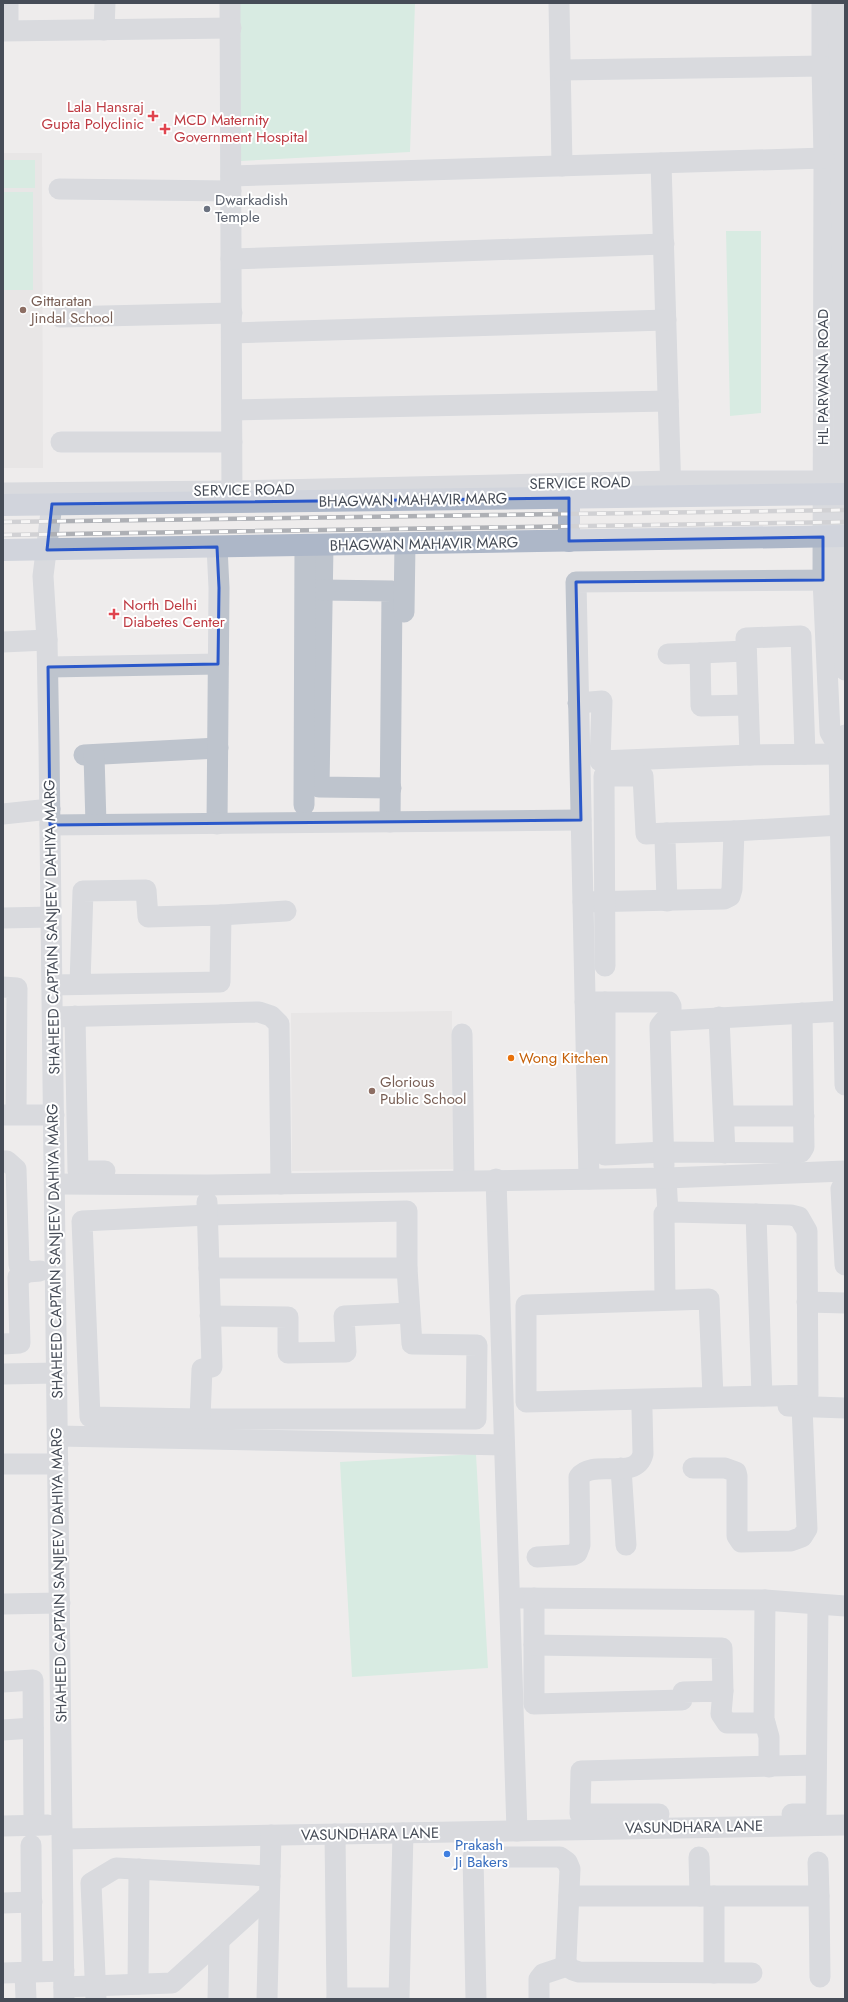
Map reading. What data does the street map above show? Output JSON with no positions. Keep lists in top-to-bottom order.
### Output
{
  "streets": {
    "main road": ["BHAGWAN MAHAVIR MARG"],
    "street": [
      "HL PARWANA ROAD",
      "SERVICE ROAD",
      "SHAHEED CAPTAIN SANJEEV DAHIYA MARG",
      "VASUNDHARA LANE"
    ]
  },
  "crossings": [
    ["HL PARWANA ROAD", "BHAGWAN MAHAVIR MARG"],
    ["SERVICE ROAD", "BHAGWAN MAHAVIR MARG"],
    ["BHAGWAN MAHAVIR MARG", "SHAHEED CAPTAIN SANJEEV DAHIYA MARG"],
    ["SHAHEED CAPTAIN SANJEEV DAHIYA MARG", "VASUNDHARA LANE"]
  ],
  "places": {
    "health": ["Lala Hansraj Gupta Polyclinic", "MCD Maternity Government Hospital", "North Delhi Diabetes Center"],
    "other": [
      "Dwarkadish Temple",
      "Gittaratan Jindal School",
      "Wong Kitchen",
      "Glorious Public School",
      "Prakash Ji Bakers"
    ]
  }
}
